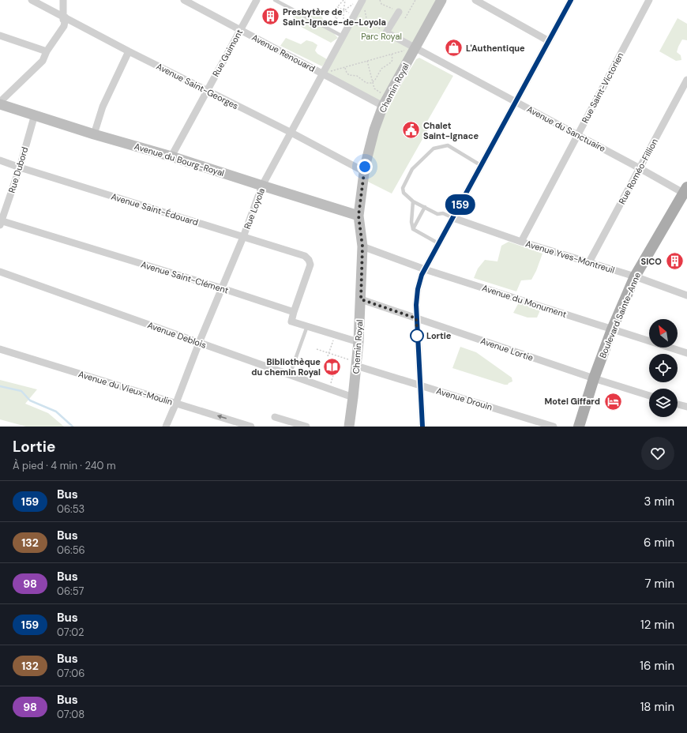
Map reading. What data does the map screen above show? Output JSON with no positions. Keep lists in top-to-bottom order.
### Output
{
  "streets": {
    "main road": ["Chemin Royal", "Avenue du Bourg-Royal", "Boulevard Sainte-Anne"],
    "street": [
      "Rue Guimont",
      "Avenue Renouard",
      "Avenue Saint-Georges",
      "Rue Saint-Victorien",
      "Avenue du Sanctuaire",
      "Rue Dubord",
      "Rue Roméo-Fillion",
      "Rue Loyola",
      "Avenue Saint-Édouard",
      "Avenue Yves-Montreuil",
      "Avenue Saint-Clément",
      "Avenue du Monument",
      "Avenue Deblois",
      "Avenue Lortie",
      "Avenue du Vieux-Moulin",
      "Avenue Drouin"
    ]
  },
  "crossings": [
    ["Rue Guimont", "Avenue Renouard"],
    ["Rue Guimont", "Avenue Saint-Georges"],
    ["Rue Guimont", "Avenue du Bourg-Royal"],
    ["Avenue Renouard", "Chemin Royal"],
    ["Avenue Renouard", "Rue Loyola"],
    ["Avenue Saint-Georges", "Chemin Royal"],
    ["Avenue Saint-Georges", "Rue Loyola"],
    ["Chemin Royal", "Avenue du Sanctuaire"],
    ["Chemin Royal", "Avenue du Bourg-Royal"],
    ["Chemin Royal", "Avenue du Monument"],
    ["Chemin Royal", "Avenue Deblois"],
    ["Chemin Royal", "Avenue Lortie"],
    ["Chemin Royal", "Avenue Drouin"],
    ["Rue Saint-Victorien", "Avenue du Sanctuaire"],
    ["Rue Saint-Victorien", "Avenue Yves-Montreuil"],
    ["Avenue du Sanctuaire", "Rue Roméo-Fillion"],
    ["Avenue du Sanctuaire", "Boulevard Sainte-Anne"],
    ["Avenue du Bourg-Royal", "Rue Dubord"],
    ["Avenue du Bourg-Royal", "Rue Loyola"],
    ["Rue Dubord", "Avenue Saint-Édouard"],
    ["Rue Dubord", "Avenue Saint-Clément"],
    ["Rue Roméo-Fillion", "Avenue Yves-Montreuil"],
    ["Rue Loyola", "Avenue Saint-Édouard"],
    ["Rue Loyola", "Avenue Saint-Clément"],
    ["Rue Loyola", "Avenue Deblois"],
    ["Rue Loyola", "Avenue du Vieux-Moulin"],
    ["Avenue Saint-Édouard", "Avenue Saint-Clément"],
    ["Avenue Yves-Montreuil", "Boulevard Sainte-Anne"],
    ["Avenue du Monument", "Boulevard Sainte-Anne"],
    ["Boulevard Sainte-Anne", "Avenue Lortie"]
  ],
  "parks": ["Parc Royal"],
  "places": {
    "building": ["Presbytère de Saint-Ignace-de-Loyola", "SICO"],
    "shop": ["L'Authentique"],
    "public building": ["Chalet Saint-Ignace"],
    "other": ["Lortie"],
    "library": ["Bibliothèque du chemin Royal"],
    "hotel": ["Motel Giffard"]
  },
  "lines": ["bus line 159"],
  "north": "top left",
  "page": {
    "on_map": "159",
    "heading": ["Lortie", "À pied · 4 min · 240 m"],
    "list": [
      {
        "mark": "159",
        "name": "Bus",
        "note": "06:53",
        "value": "3 min"
      },
      {
        "mark": "132",
        "name": "Bus",
        "note": "06:56",
        "value": "6 min"
      },
      {
        "mark": "98",
        "name": "Bus",
        "note": "06:57",
        "value": "7 min"
      },
      {
        "mark": "159",
        "name": "Bus",
        "note": "07:02",
        "value": "12 min"
      },
      {
        "mark": "132",
        "name": "Bus",
        "note": "07:06",
        "value": "16 min"
      },
      {
        "mark": "98",
        "name": "Bus",
        "note": "07:08",
        "value": "18 min"
      }
    ]
  }
}
